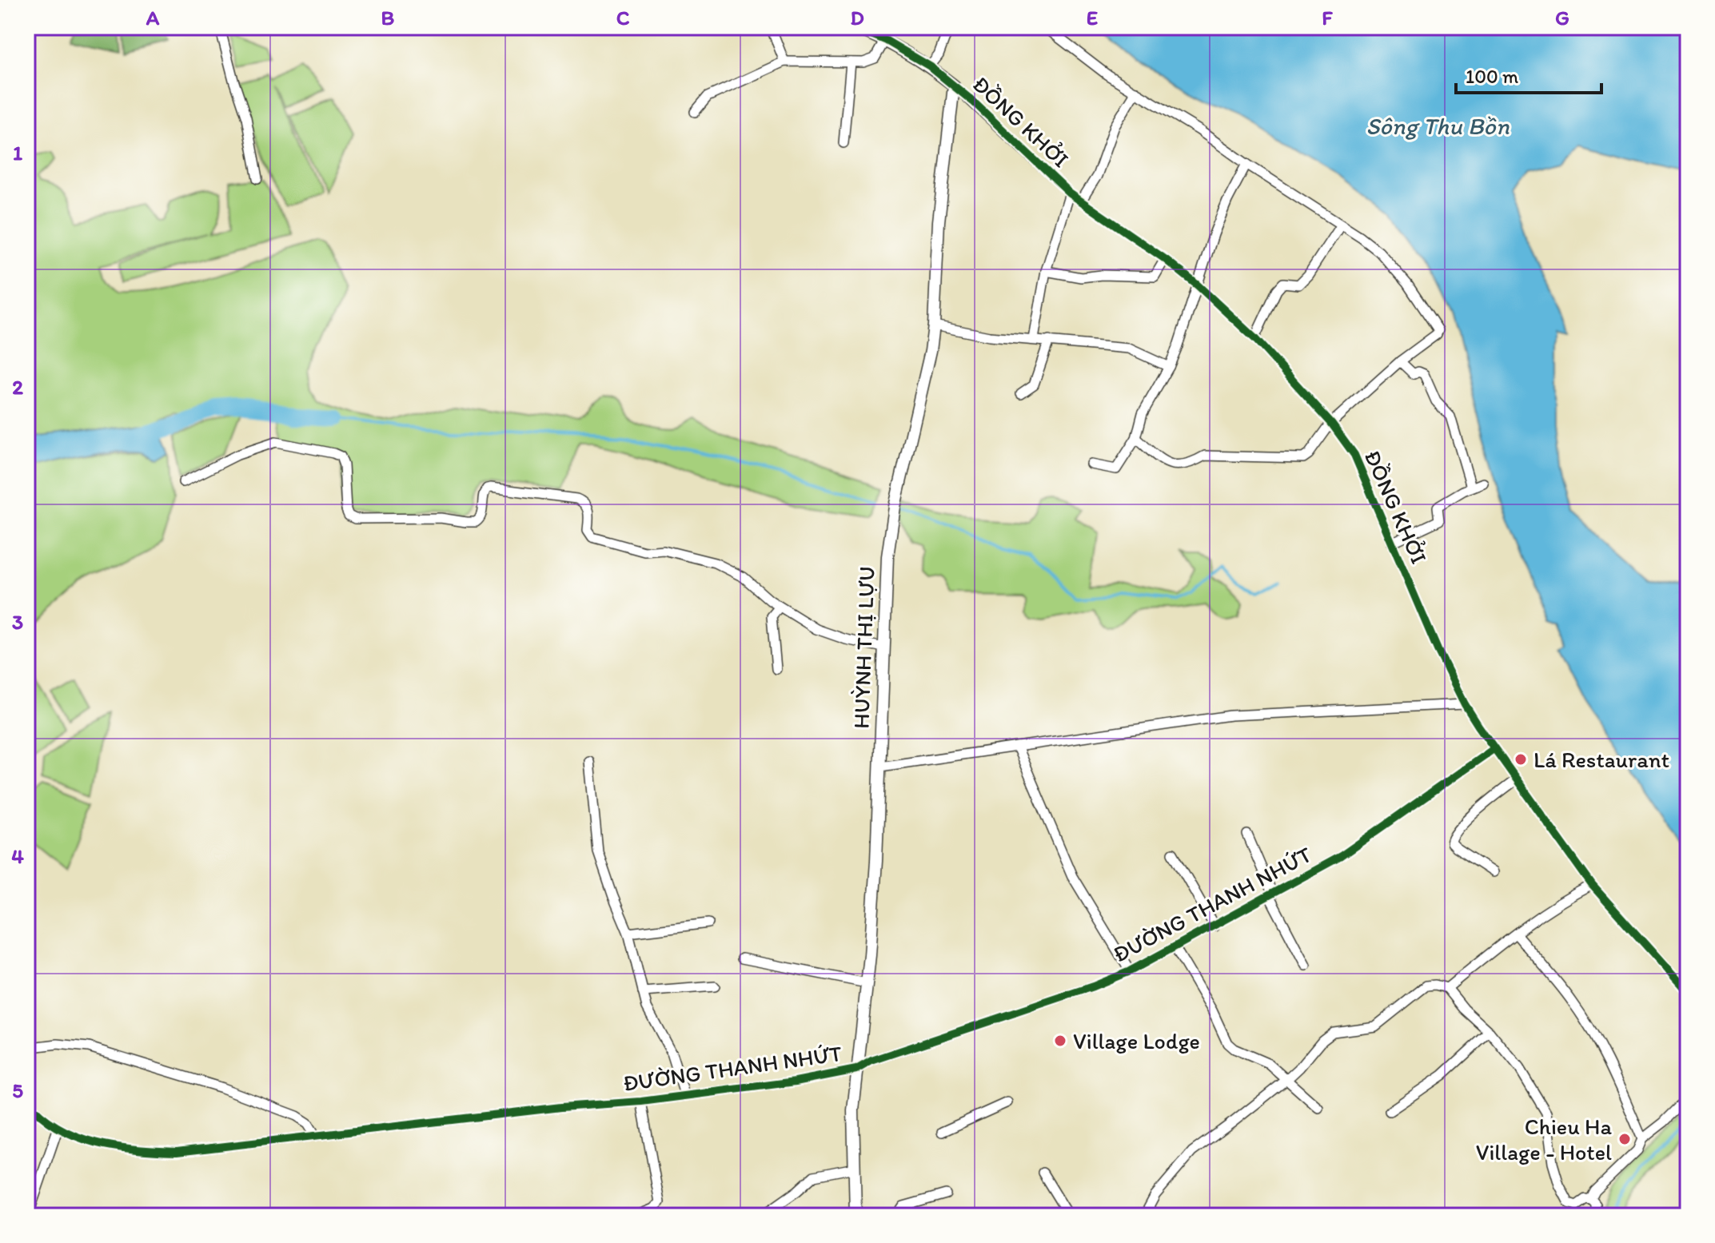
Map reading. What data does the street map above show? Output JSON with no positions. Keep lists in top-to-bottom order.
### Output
{
  "streets": {
    "street": ["ĐỒNG KHỞI", "HUỲNH THỊ LỰU", "ĐƯỜNG THANH NHỨT"]
  },
  "crossings": [
    ["ĐỒNG KHỞI", "HUỲNH THỊ LỰU"],
    ["ĐỒNG KHỞI", "ĐƯỜNG THANH NHỨT"],
    ["HUỲNH THỊ LỰU", "ĐƯỜNG THANH NHỨT"]
  ],
  "water": ["Sông Thu Bồn"],
  "places": ["Lá Restaurant", "Village Lodge", "Chieu Ha Village - Hotel"],
  "scale_bar": "100 m",
  "grid": {
    "columns": [
      "A",
      "B",
      "C",
      "D",
      "E",
      "F",
      "G"
    ],
    "rows": [
      "1",
      "2",
      "3",
      "4",
      "5"
    ]
  }
}
